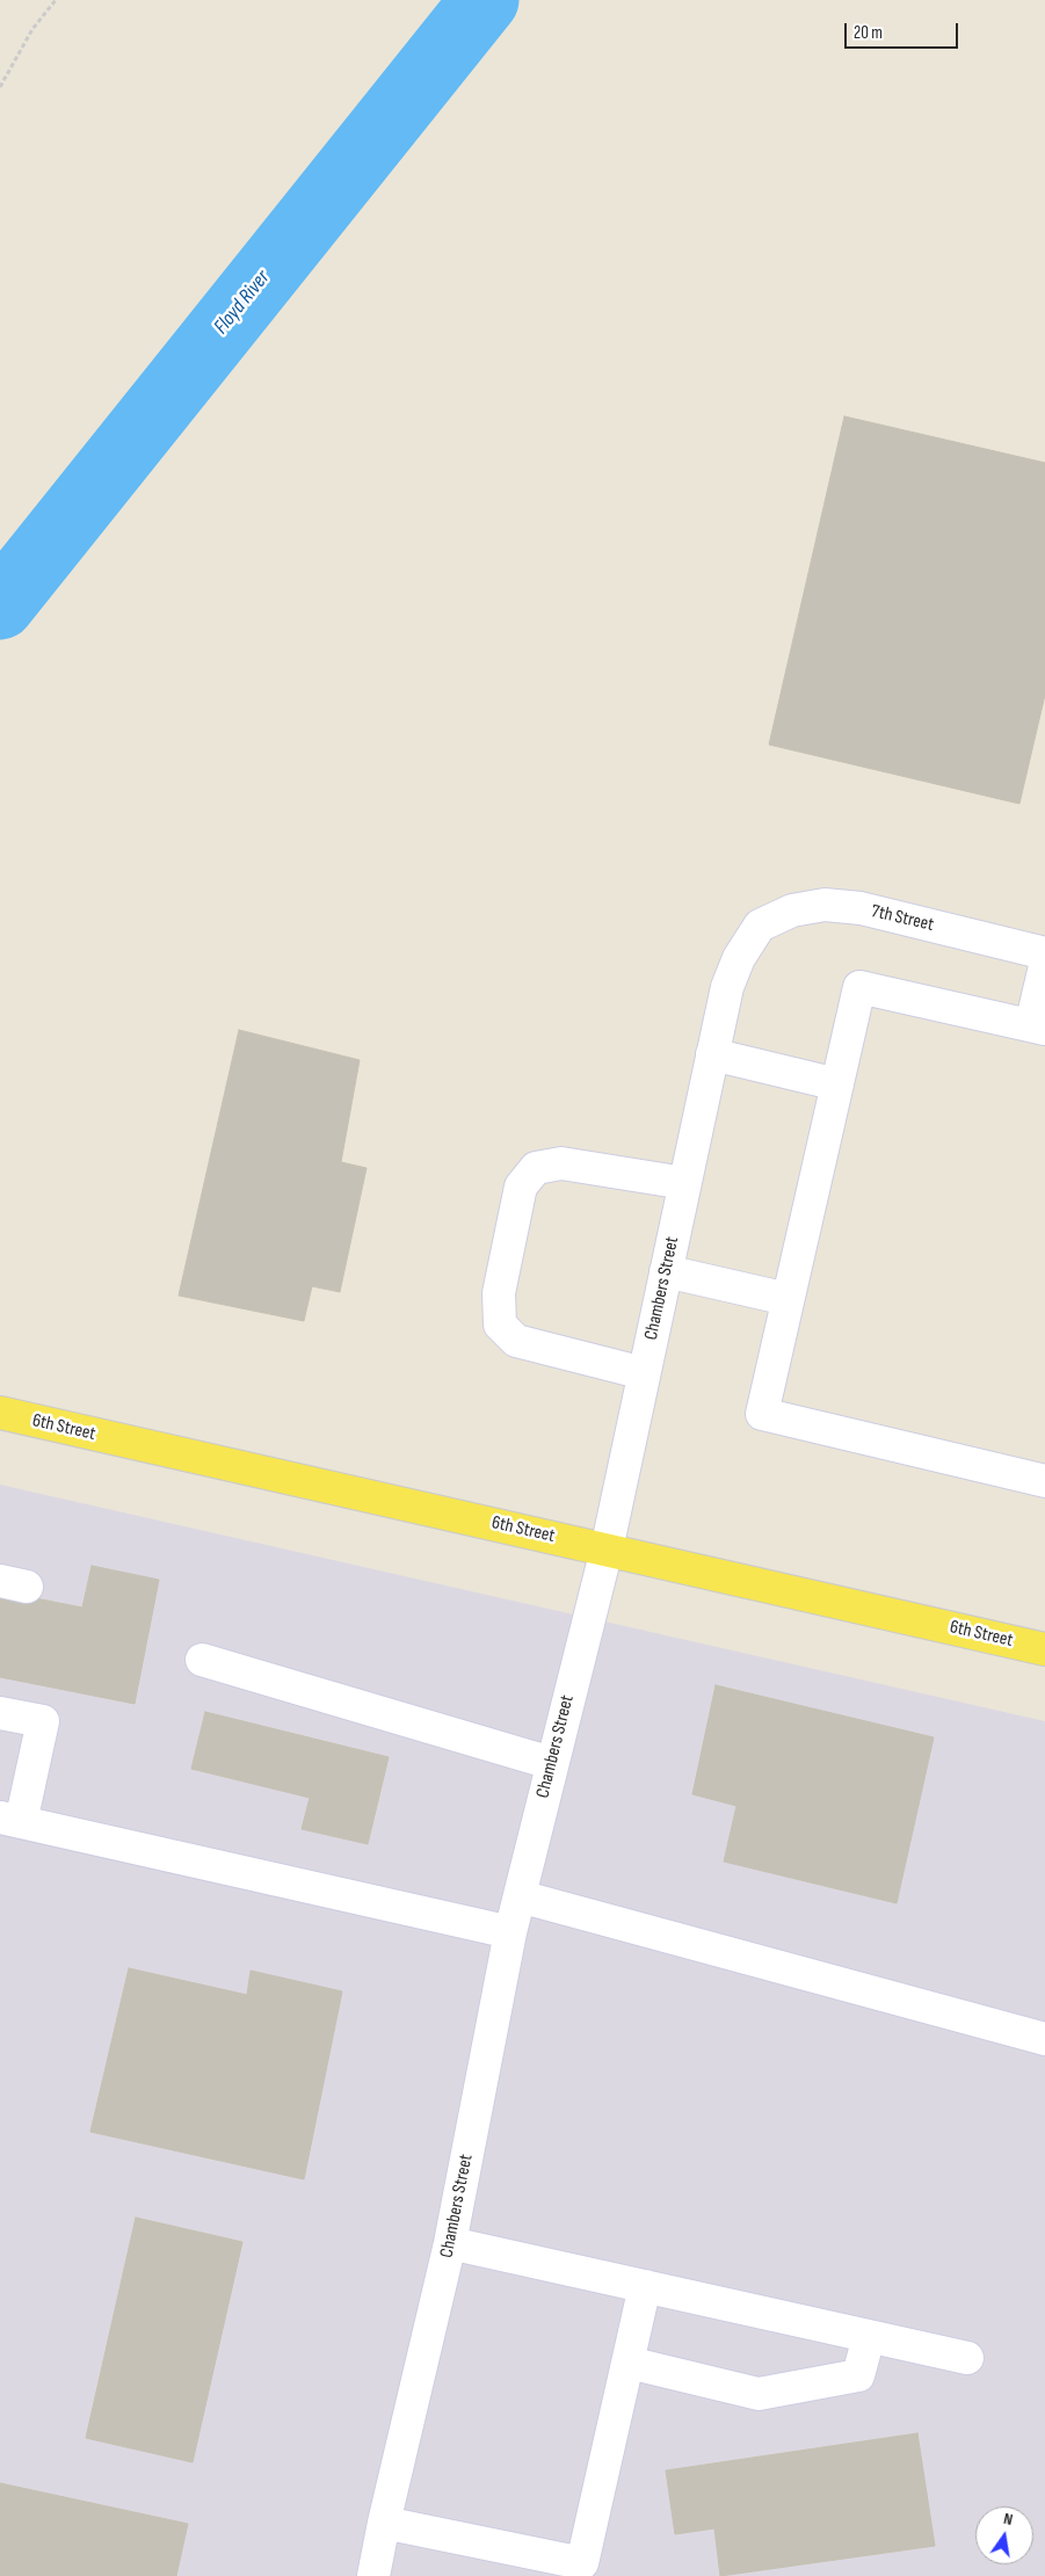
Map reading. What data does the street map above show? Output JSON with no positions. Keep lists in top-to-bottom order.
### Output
{
  "streets": {
    "main road": ["6th Street"],
    "street": ["7th Street", "Chambers Street"]
  },
  "crossings": [
    ["7th Street", "Chambers Street"],
    ["Chambers Street", "6th Street"]
  ],
  "water": ["Floyd River"],
  "scale_bar": "20 m",
  "north": "top"
}
